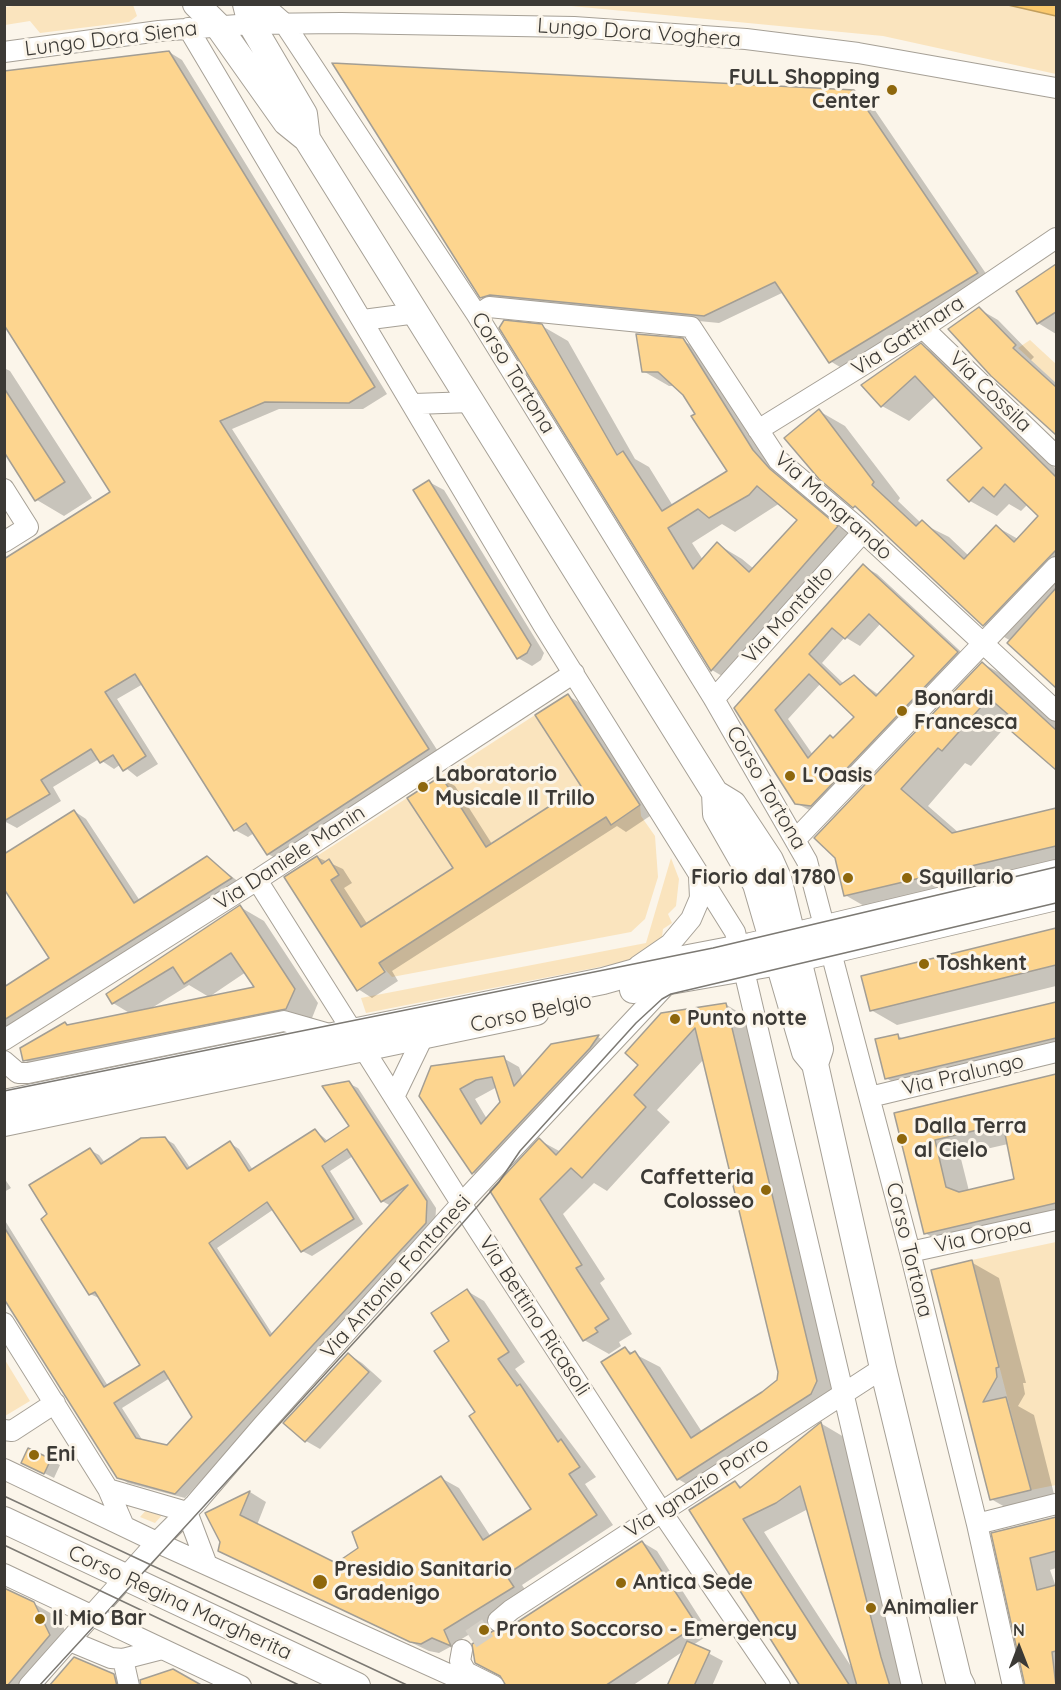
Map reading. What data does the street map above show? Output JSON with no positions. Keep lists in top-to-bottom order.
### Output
{
  "streets": {
    "main road": ["Corso Tortona", "Corso Belgio", "Corso Regina Margherita"],
    "street": [
      "Lungo Dora Voghera",
      "Lungo Dora Siena",
      "Via Gattinara",
      "Via Cossila",
      "Via Mongrando",
      "Via Montalto",
      "Via Daniele Manin",
      "Via Pralungo",
      "Via Oropa",
      "Via Antonio Fontanesi",
      "Via Bettino Ricasoli",
      "Via Ignazio Porro"
    ]
  },
  "crossings": [
    ["Lungo Dora Voghera", "Lungo Dora Siena"],
    ["Lungo Dora Voghera", "Corso Tortona"],
    ["Lungo Dora Siena", "Corso Tortona"],
    ["Via Gattinara", "Via Cossila"],
    ["Via Gattinara", "Via Mongrando"],
    ["Corso Tortona", "Via Mongrando"],
    ["Corso Tortona", "Via Montalto"],
    ["Corso Tortona", "Corso Belgio"],
    ["Corso Tortona", "Via Pralungo"],
    ["Corso Tortona", "Via Oropa"],
    ["Corso Tortona", "Via Ignazio Porro"],
    ["Via Mongrando", "Via Montalto"],
    ["Via Daniele Manin", "Via Bettino Ricasoli"],
    ["Corso Belgio", "Via Antonio Fontanesi"],
    ["Corso Belgio", "Via Bettino Ricasoli"],
    ["Via Antonio Fontanesi", "Via Bettino Ricasoli"],
    ["Via Antonio Fontanesi", "Corso Regina Margherita"],
    ["Via Bettino Ricasoli", "Via Ignazio Porro"]
  ],
  "places": [
    "FULL Shopping Center",
    "Bonardi Francesca",
    "L'Oasis",
    "Laboratorio Musicale Il Trillo",
    "Fiorio dal 1780",
    "Squillario",
    "Toshkent",
    "Punto notte",
    "Dalla Terra al Cielo",
    "Caffetteria Colosseo",
    "Eni",
    "Presidio Sanitario Gradenigo",
    "Antica Sede",
    "Animalier",
    "Il Mio Bar",
    "Pronto Soccorso - Emergency"
  ],
  "north": "top"
}
